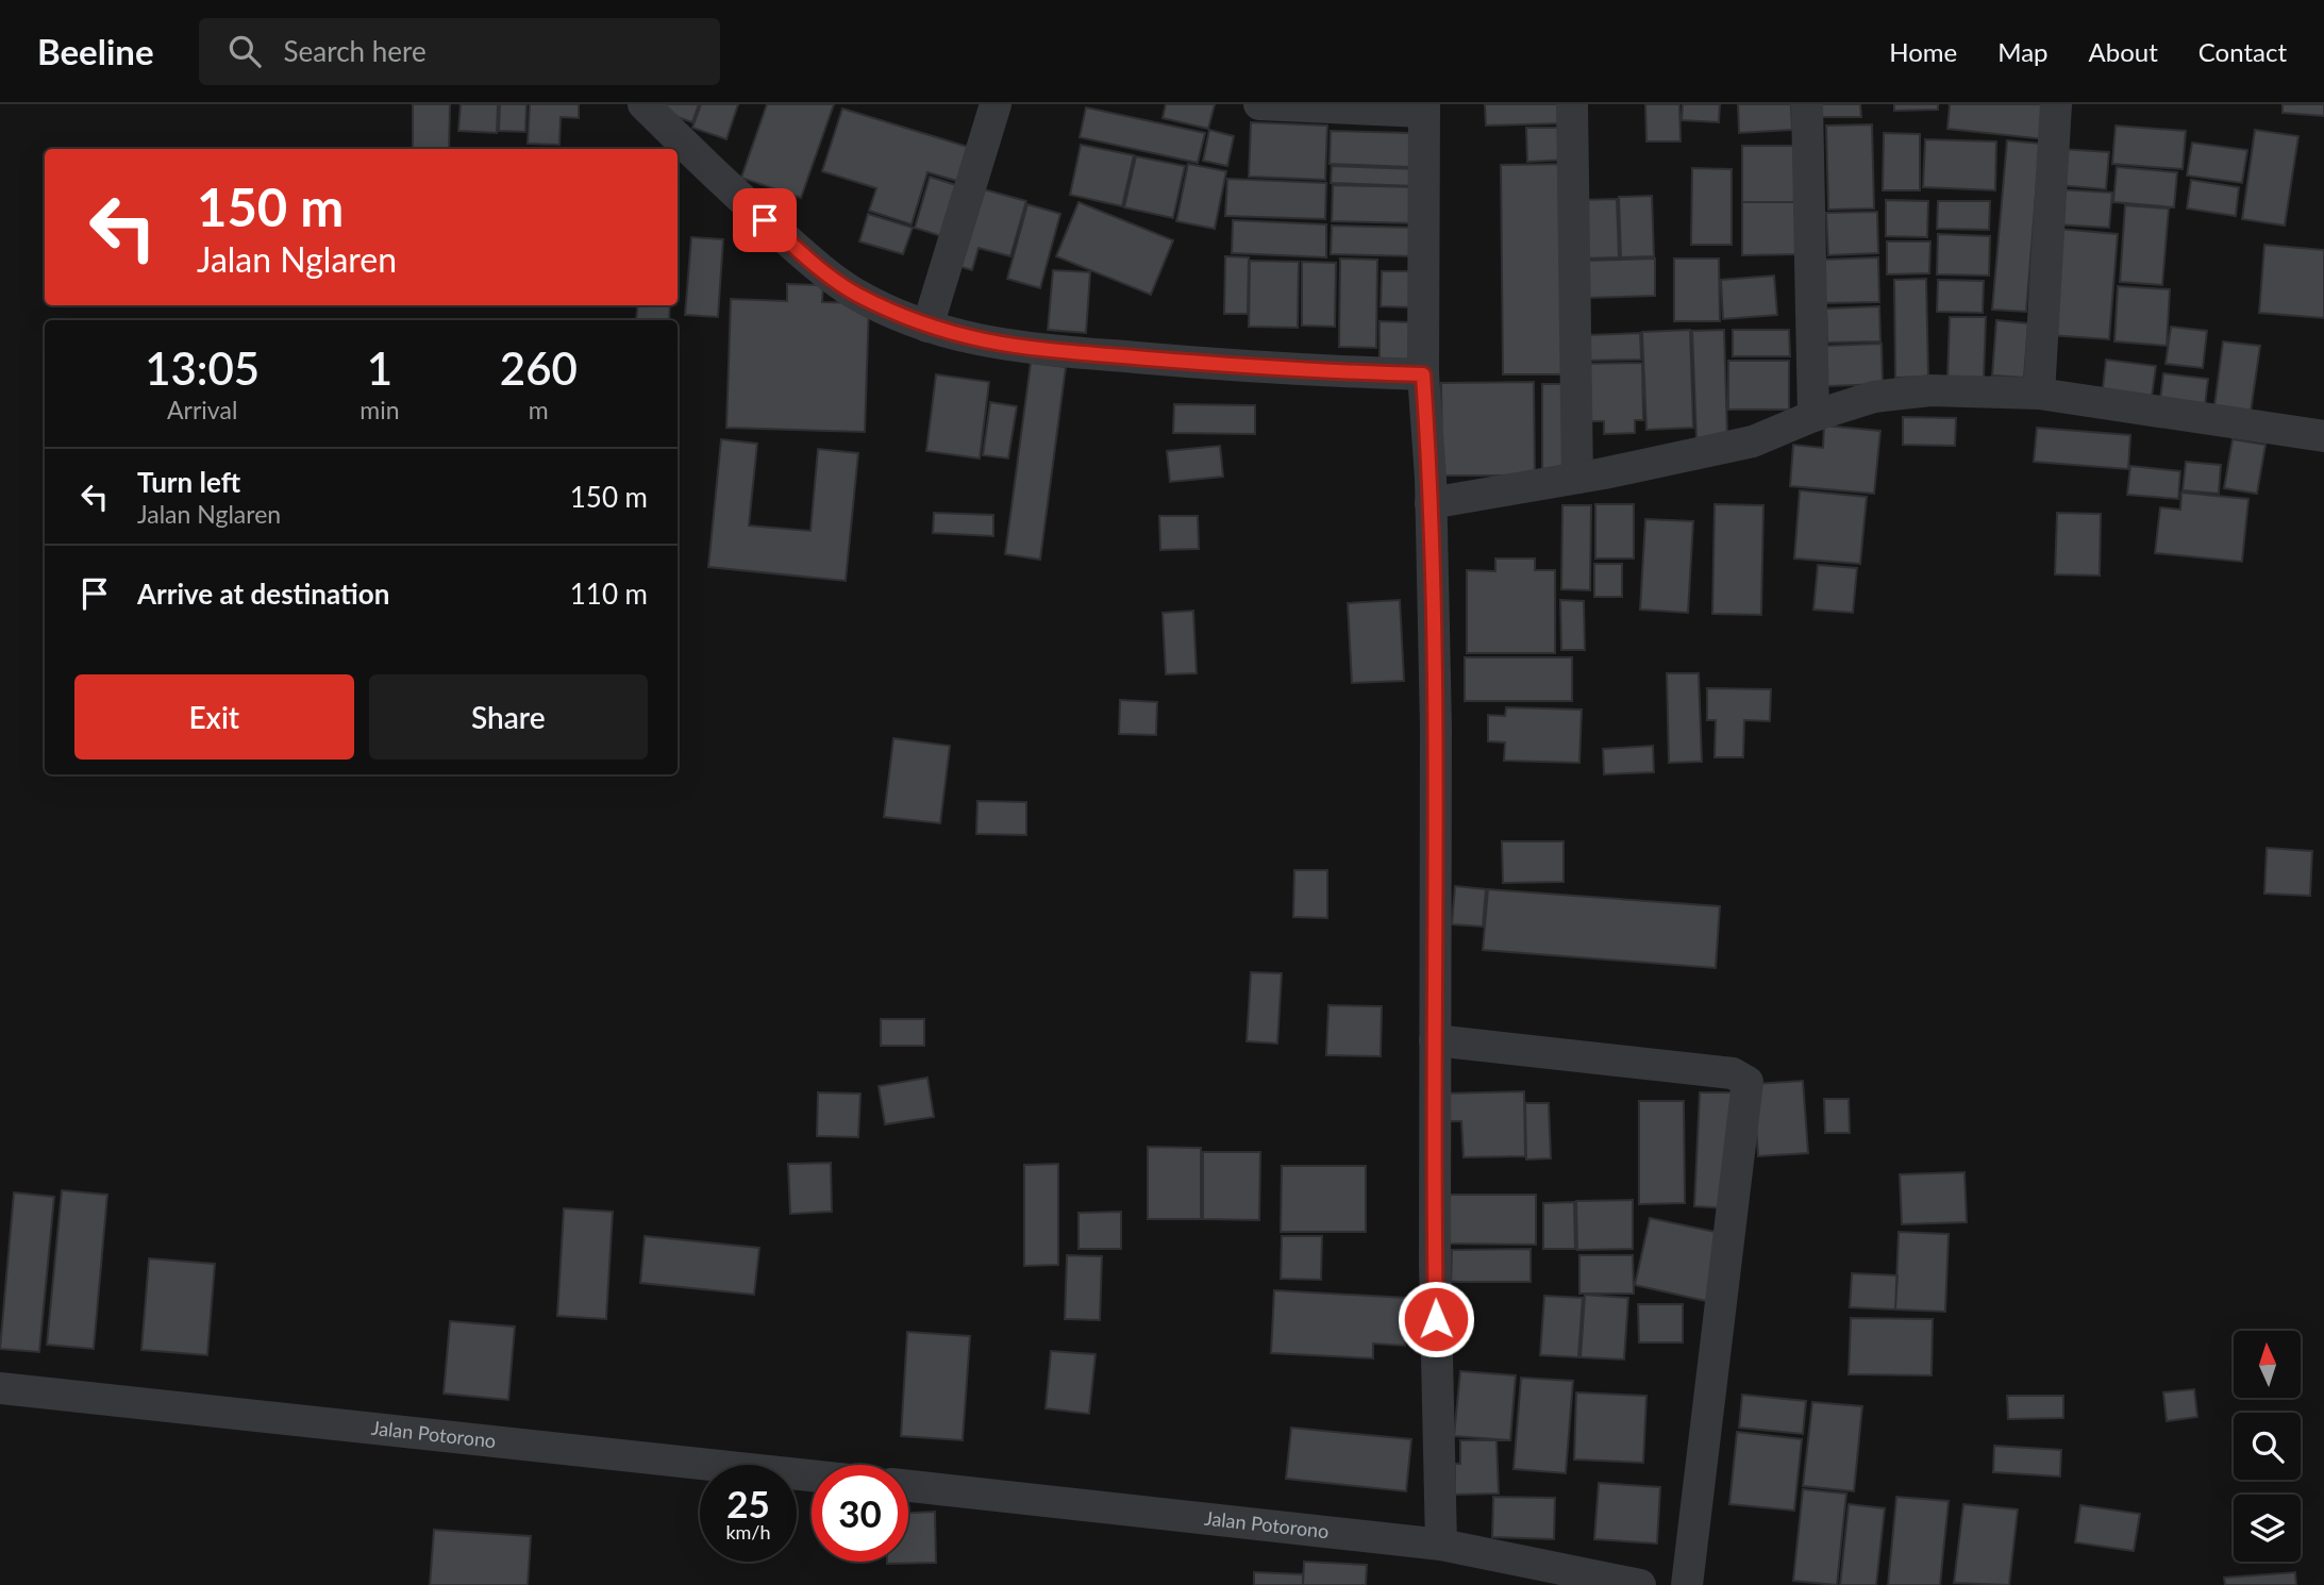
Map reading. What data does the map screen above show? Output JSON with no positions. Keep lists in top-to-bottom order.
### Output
{
  "streets": {
    "street": ["Jalan Potorono"]
  },
  "north": "top",
  "page": {
    "header": "Beeline",
    "search": "Search here",
    "nav": [
      "Home",
      "Map",
      "About",
      "Contact"
    ],
    "turn": ["150 m", "Jalan Nglaren"],
    "eta": [
      "13:05",
      "Arrival",
      "1",
      "min",
      "260",
      "m"
    ],
    "list": [
      {
        "name": "Turn left",
        "note": "Jalan Nglaren",
        "value": "150 m"
      },
      {
        "name": "Arrive at destination",
        "value": "110 m"
      }
    ],
    "buttons": ["Exit", "Share"],
    "speed": "25 km/h",
    "limit": "30"
  }
}
